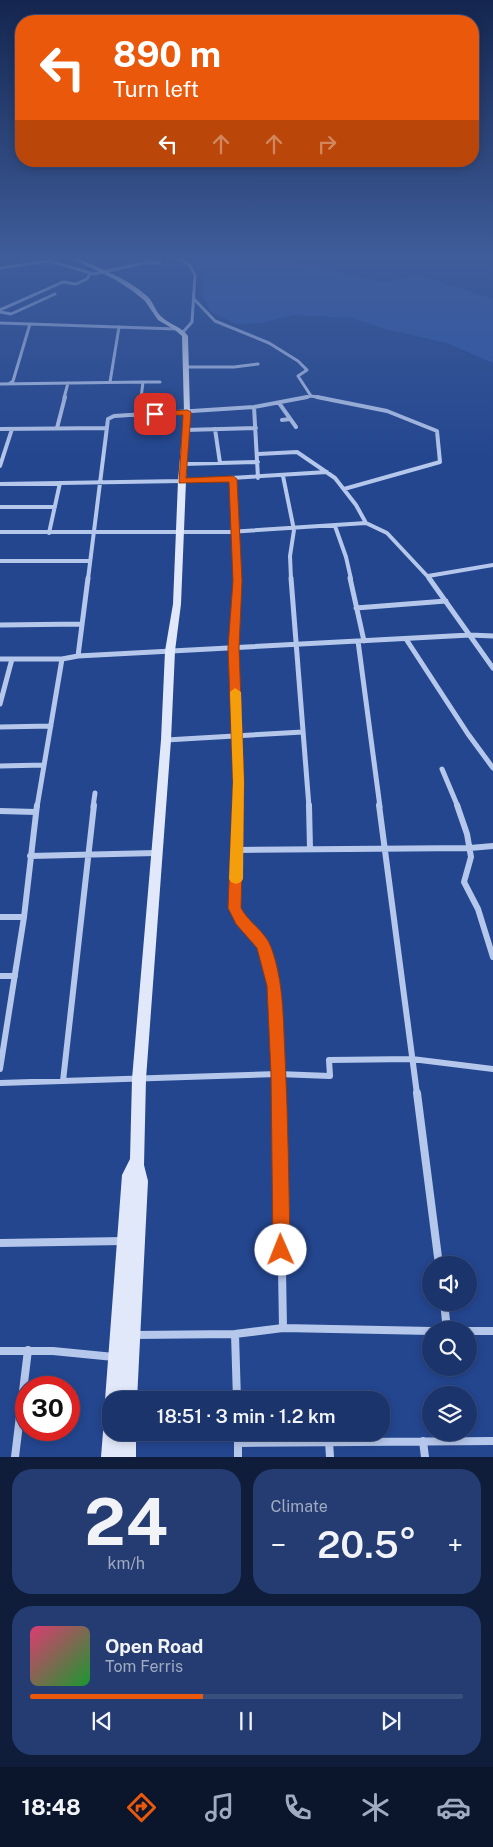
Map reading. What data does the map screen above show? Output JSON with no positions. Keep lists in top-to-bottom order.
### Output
{
  "page": {
    "turn": ["890 m", "Turn left"],
    "limit": "30",
    "trip": "18:51 · 3 min · 1.2 km",
    "tile": [
      ["24", "km/h"],
      "Climate"
    ],
    "heat": ["−", "20.5°", "+"],
    "song": ["Open Road", "Tom Ferris"],
    "tabs": "18:48"
  }
}
